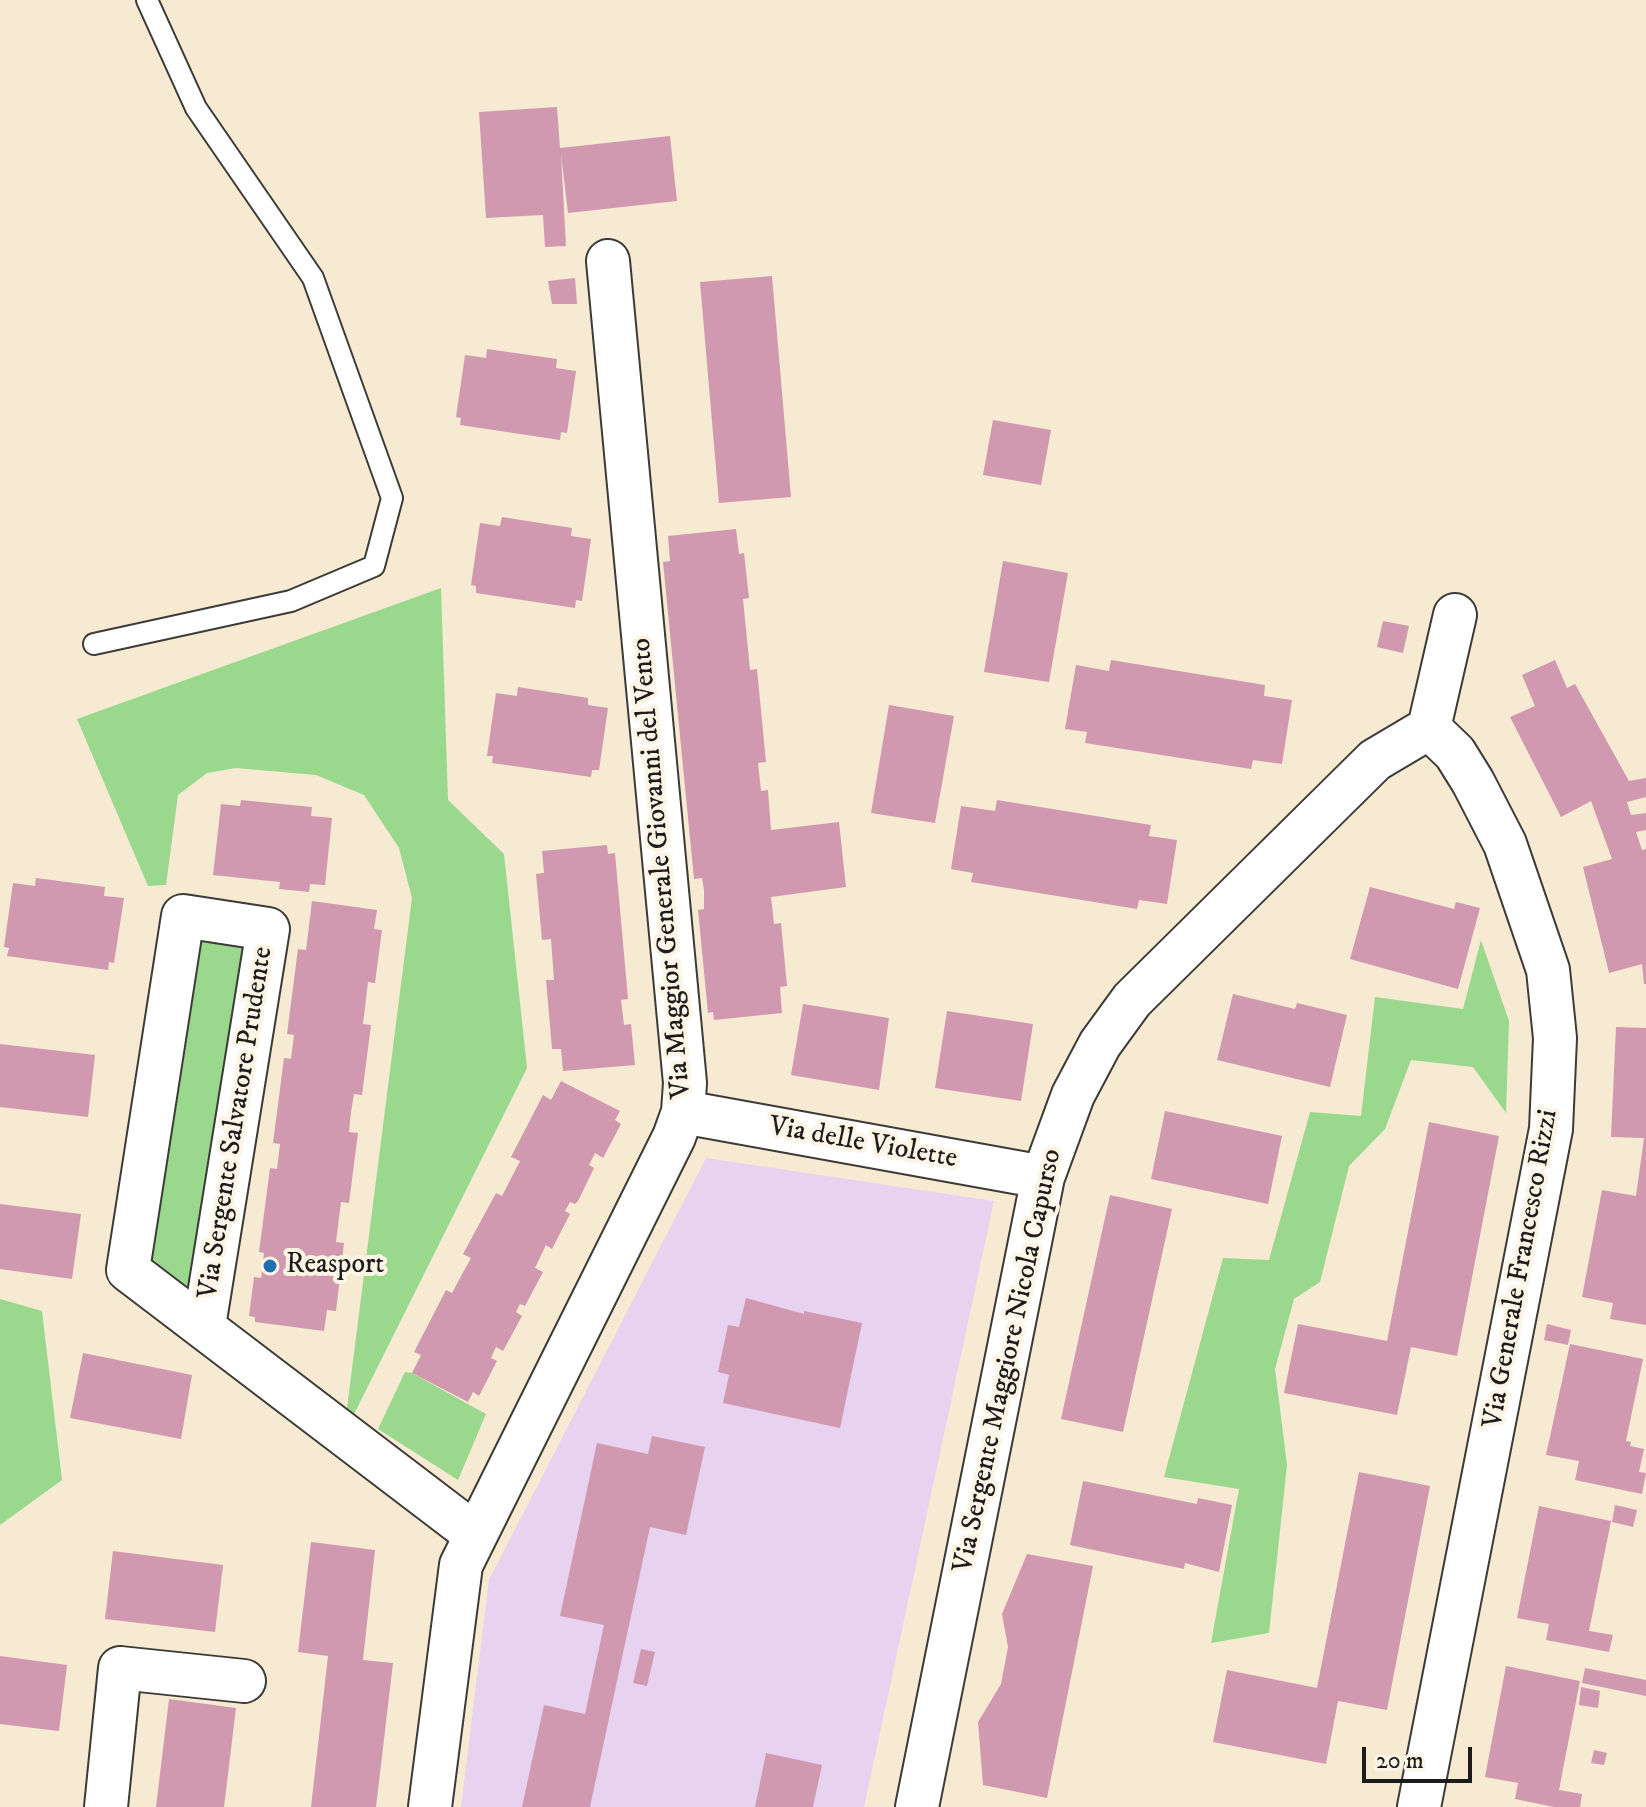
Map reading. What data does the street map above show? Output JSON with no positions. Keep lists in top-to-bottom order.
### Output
{
  "streets": {
    "street": [
      "Via Maggior Generale Giovanni del Vento",
      "Via Sergente Salvatore Prudente",
      "Via delle Violette",
      "Via Generale Francesco Rizzi",
      "Via Sergente Maggiore Nicola Capurso"
    ]
  },
  "crossings": [
    ["Via Maggior Generale Giovanni del Vento", "Via Sergente Salvatore Prudente"],
    ["Via Maggior Generale Giovanni del Vento", "Via delle Violette"],
    ["Via delle Violette", "Via Sergente Maggiore Nicola Capurso"],
    ["Via Generale Francesco Rizzi", "Via Sergente Maggiore Nicola Capurso"]
  ],
  "places": ["Reasport"],
  "scale_bar": "20 m"
}
